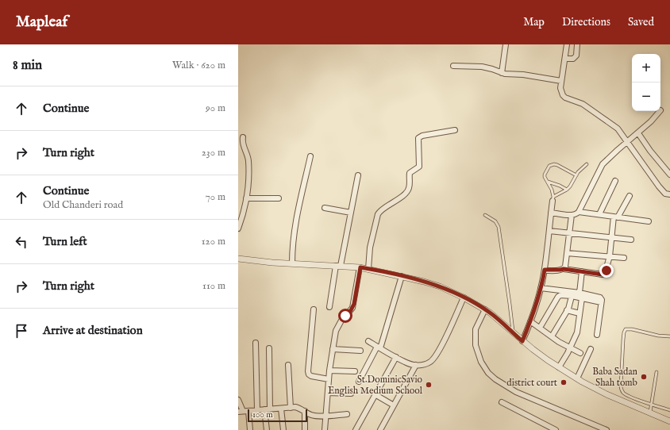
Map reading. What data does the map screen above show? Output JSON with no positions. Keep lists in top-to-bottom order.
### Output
{
  "places": ["Baba Sadan Shah tomb", "district court", "St.DominicSavio English Medium School"],
  "scale_bar": "100 m",
  "page": {
    "header": "Mapleaf",
    "nav": ["Map", "Directions", "Saved"],
    "heading": ["8 min", "Walk · 620 m"],
    "map_buttons": ["+", "−"],
    "list": [
      ["Continue", "90 m"],
      ["Turn right", "230 m"],
      ["Continue", "Old Chanderi road", "70 m"],
      ["Turn left", "120 m"],
      ["Turn right", "110 m"],
      "Arrive at destination"
    ],
    "scale": "100 m"
  }
}
